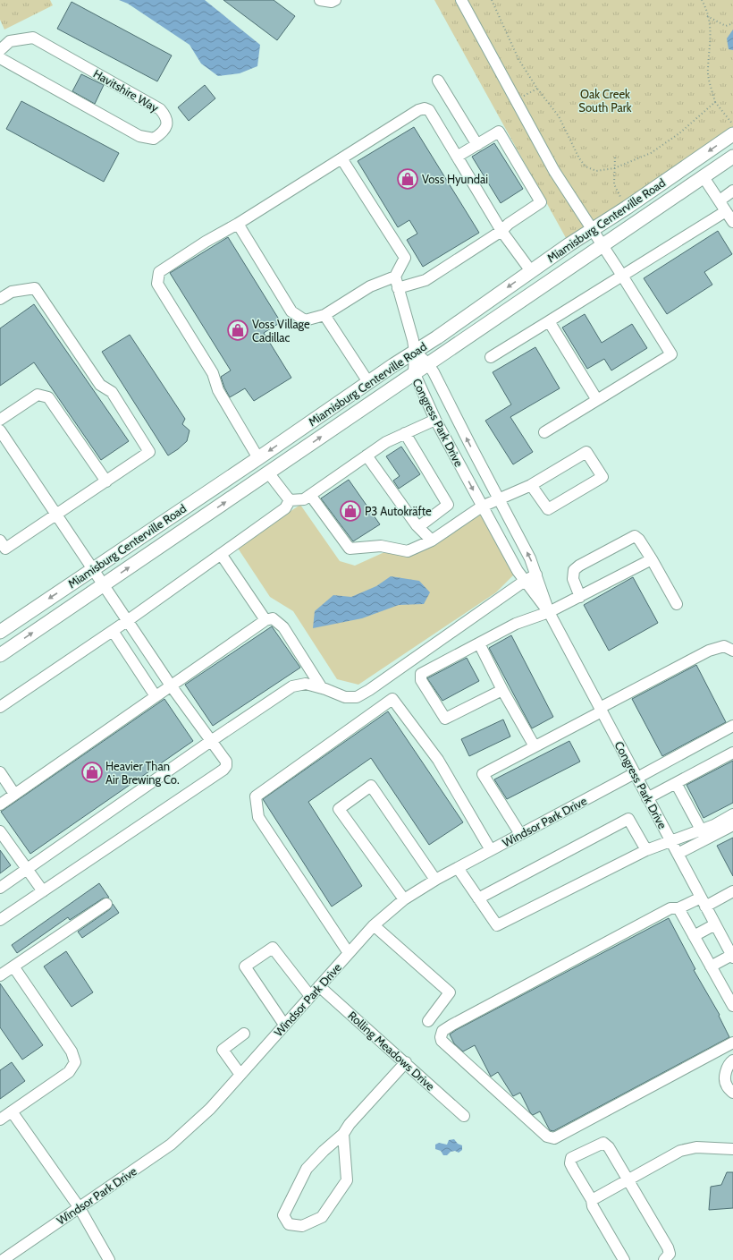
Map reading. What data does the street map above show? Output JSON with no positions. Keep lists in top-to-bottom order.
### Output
{
  "streets": {
    "main road": ["Miamisburg Centerville Road"],
    "street": [
      "Havitshire Way",
      "Congress Park Drive",
      "Windsor Park Drive",
      "Rolling Meadows Drive"
    ]
  },
  "crossings": [
    ["Miamisburg Centerville Road", "Congress Park Drive"],
    ["Congress Park Drive", "Windsor Park Drive"],
    ["Windsor Park Drive", "Rolling Meadows Drive"]
  ],
  "parks": ["Oak Creek South Park"],
  "places": {
    "shop": [
      "Voss Hyundai",
      "Voss Village Cadillac",
      "P3 Autokräfte",
      "Heavier Than Air Brewing Co."
    ]
  }
}
